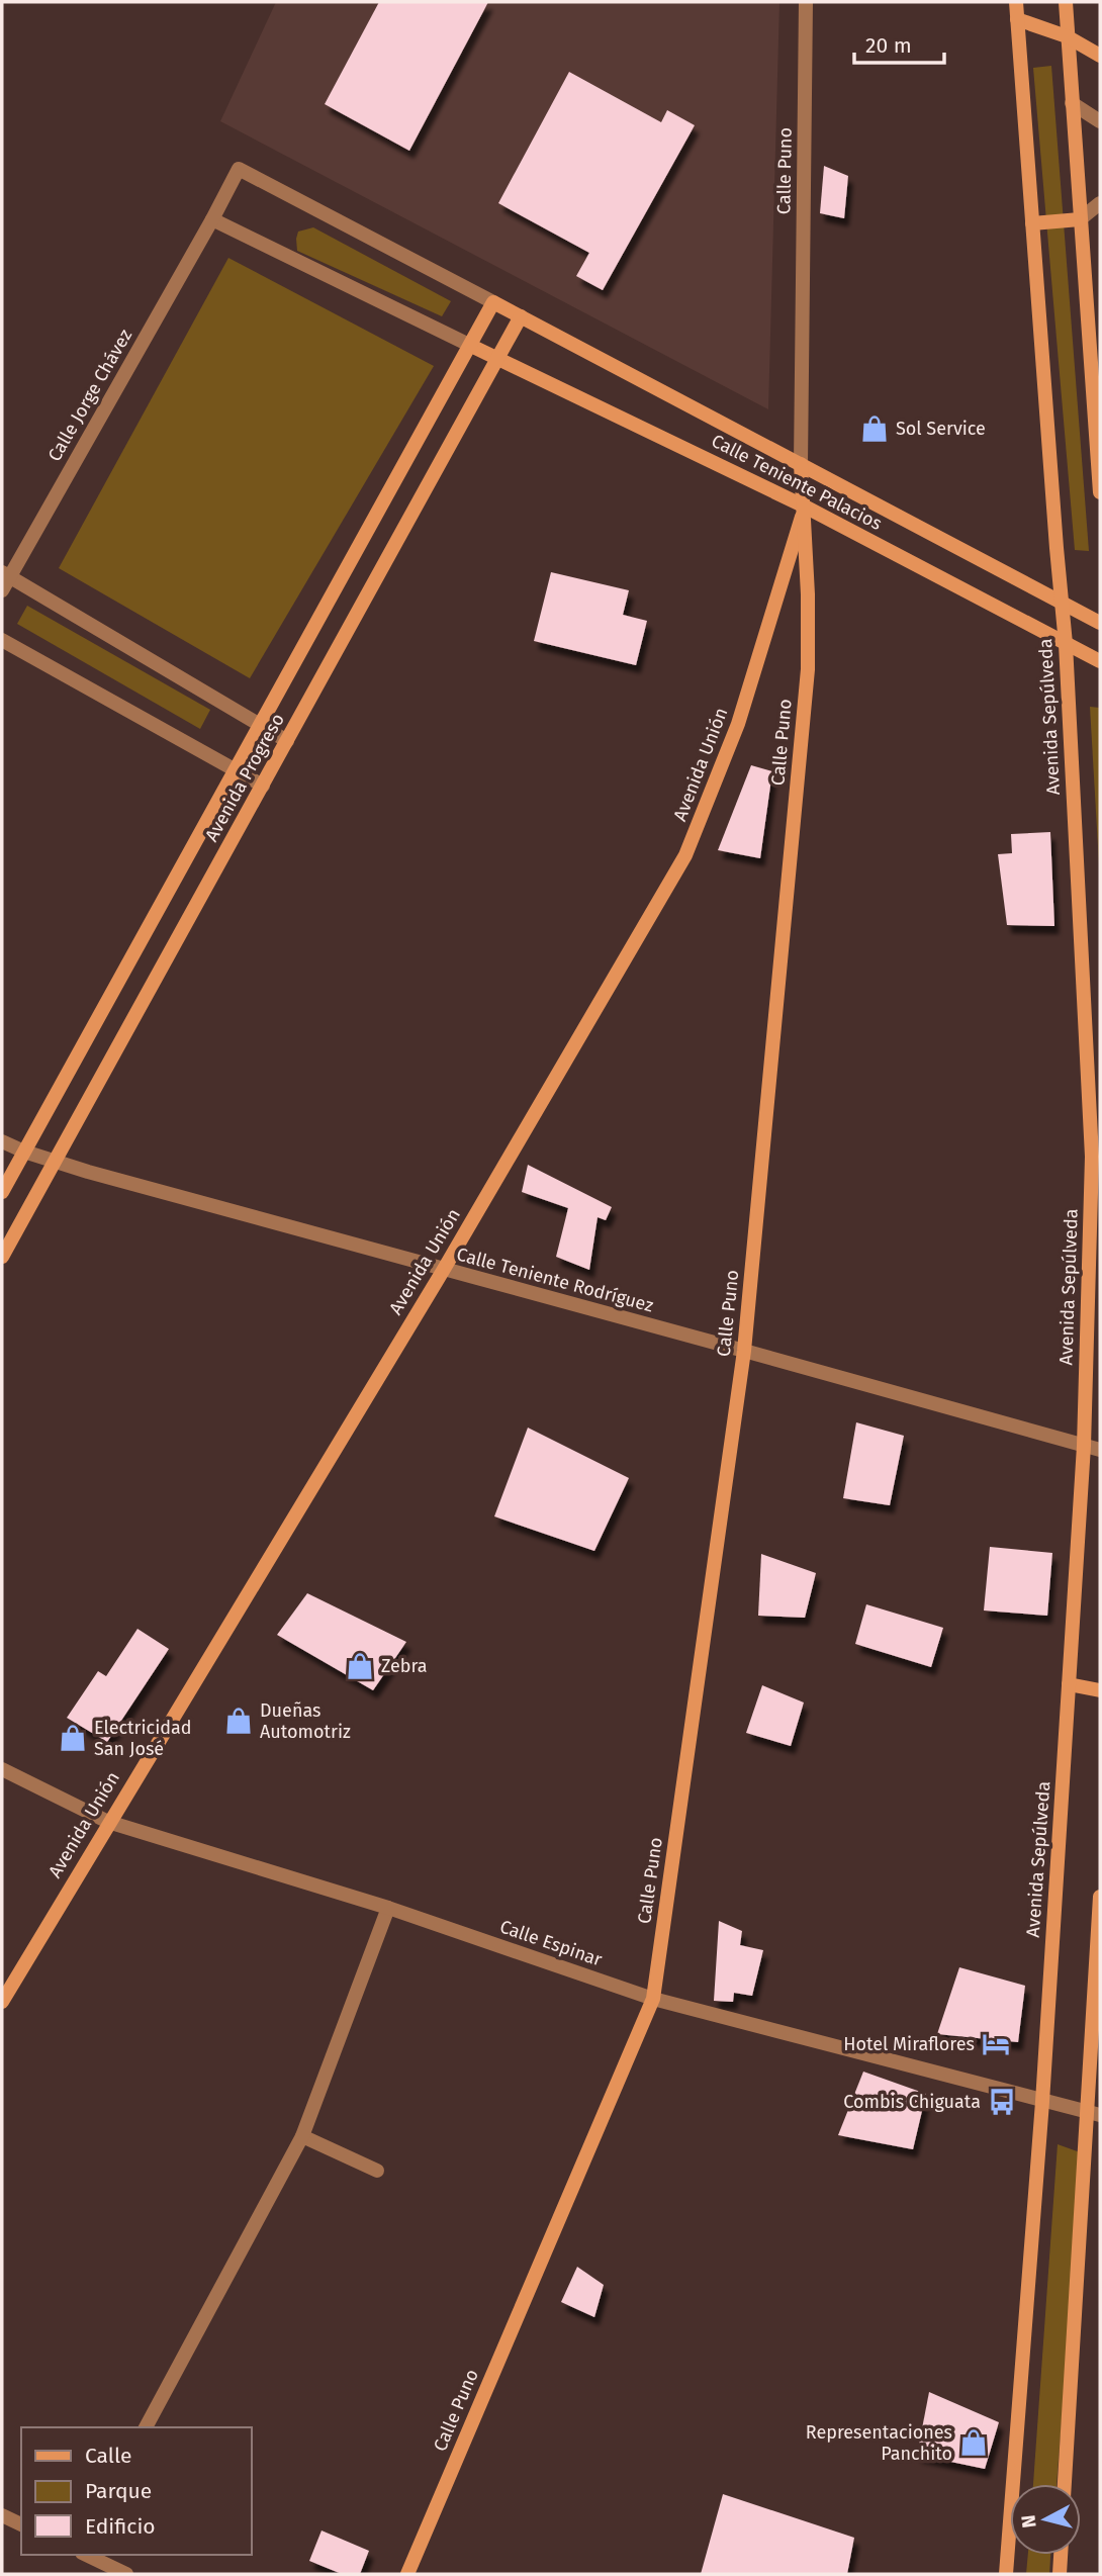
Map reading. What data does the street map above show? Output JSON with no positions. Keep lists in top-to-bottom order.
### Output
{
  "streets": {
    "street": [
      "Calle Puno",
      "Calle Jorge Chávez",
      "Calle Teniente Palacios",
      "Avenida Sepúlveda",
      "Avenida Unión",
      "Avenida Progreso",
      "Calle Teniente Rodríguez",
      "Calle Espinar"
    ]
  },
  "crossings": [
    ["Calle Puno", "Calle Teniente Palacios"],
    ["Calle Puno", "Avenida Unión"],
    ["Calle Puno", "Calle Teniente Rodríguez"],
    ["Calle Puno", "Calle Espinar"],
    ["Calle Jorge Chávez", "Calle Teniente Palacios"],
    ["Calle Jorge Chávez", "Avenida Progreso"],
    ["Calle Teniente Palacios", "Avenida Sepúlveda"],
    ["Calle Teniente Palacios", "Avenida Unión"],
    ["Calle Teniente Palacios", "Avenida Progreso"],
    ["Avenida Sepúlveda", "Calle Teniente Rodríguez"],
    ["Avenida Sepúlveda", "Calle Espinar"],
    ["Avenida Unión", "Calle Teniente Rodríguez"],
    ["Avenida Unión", "Calle Espinar"],
    ["Avenida Progreso", "Calle Teniente Rodríguez"]
  ],
  "places": {
    "shop": [
      "Sol Service",
      "Zebra",
      "Dueñas Automotriz",
      "Electricidad San José",
      "Representaciones Panchito"
    ],
    "hotel": ["Hotel Miraflores"],
    "bus stop": ["Combis Chiguata"]
  },
  "legend": ["Calle", "Parque", "Edificio"],
  "scale_bar": "20 m",
  "north": "left"
}
